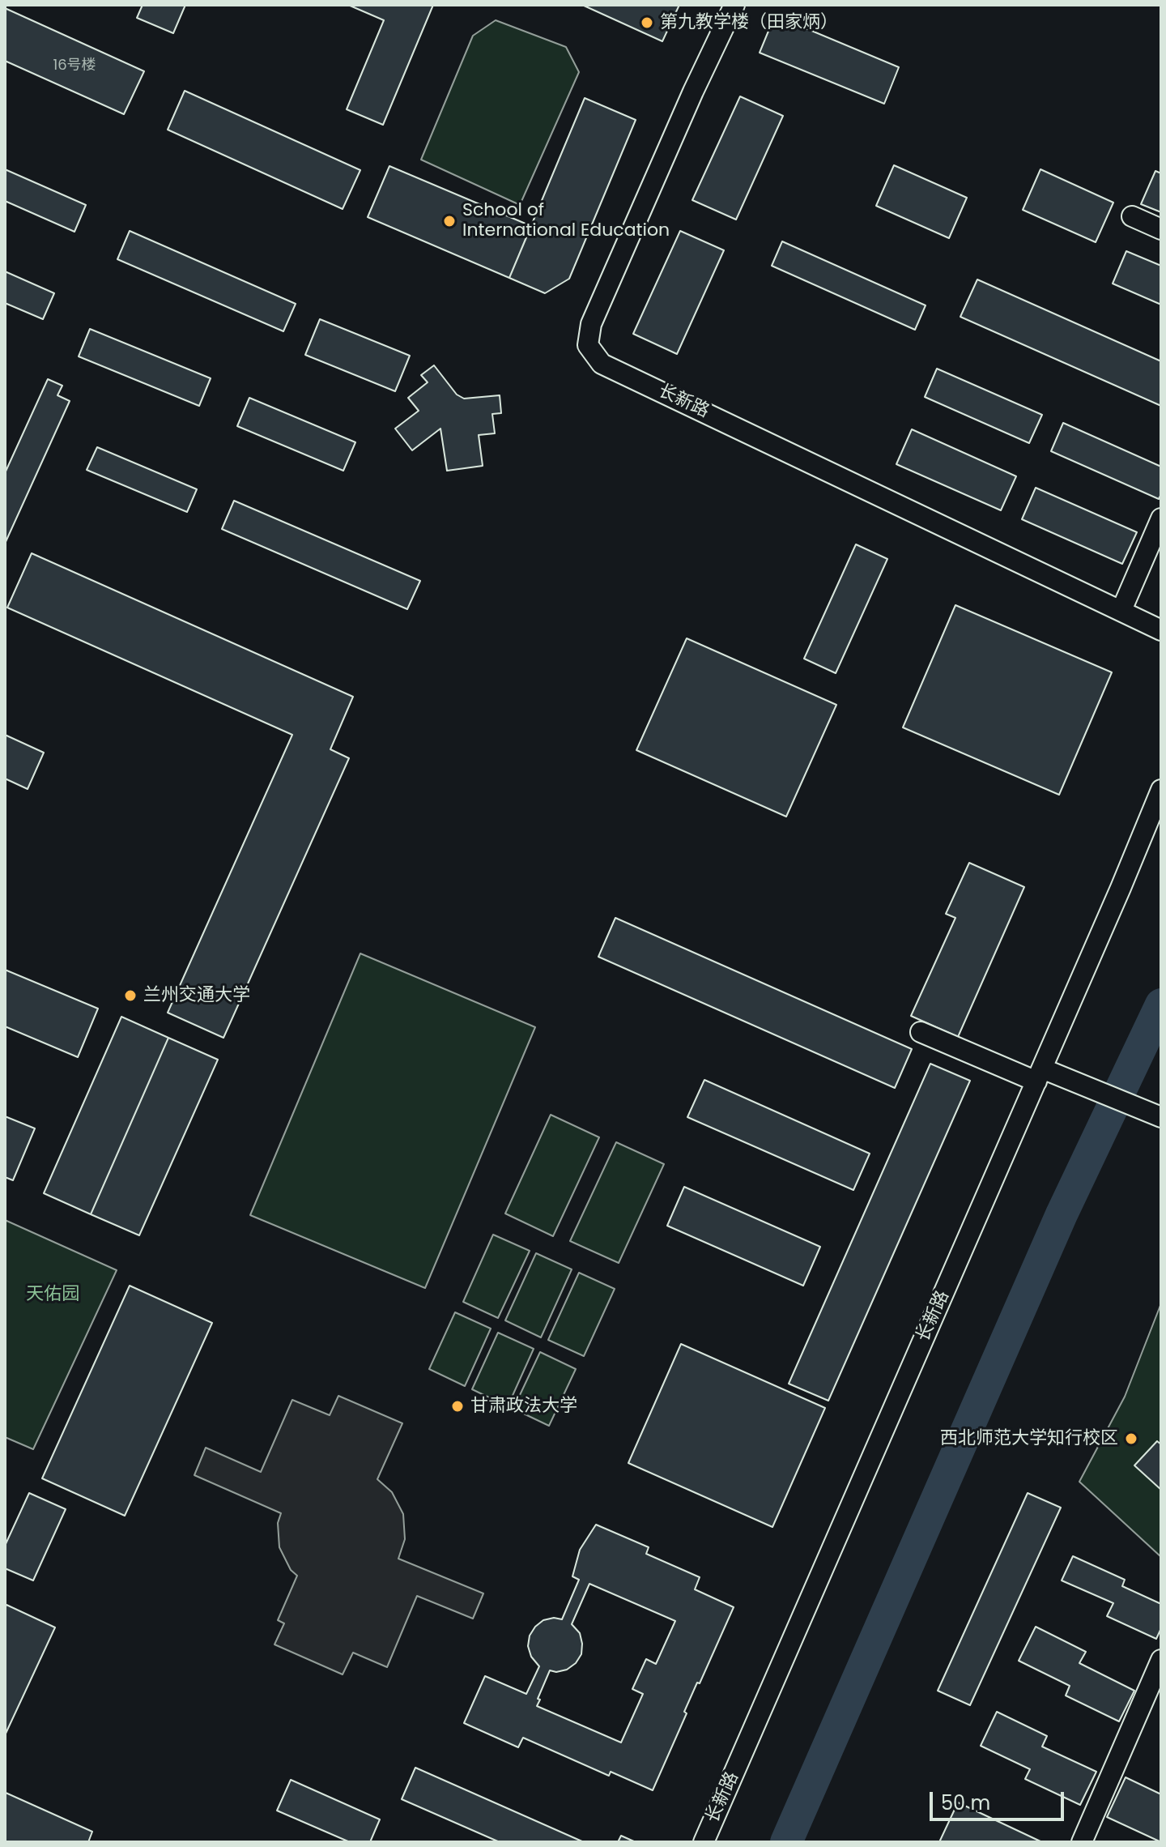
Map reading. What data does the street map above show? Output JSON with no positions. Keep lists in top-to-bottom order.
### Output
{
  "streets": {
    "street": ["长新路"]
  },
  "parks": ["天佑园"],
  "places": [
    "第九教学楼（田家炳）",
    "School of International Education",
    "兰州交通大学",
    "甘肃政法大学",
    "西北师范大学知行校区"
  ],
  "house_numbers": ["16号楼"],
  "scale_bar": "50 m"
}
